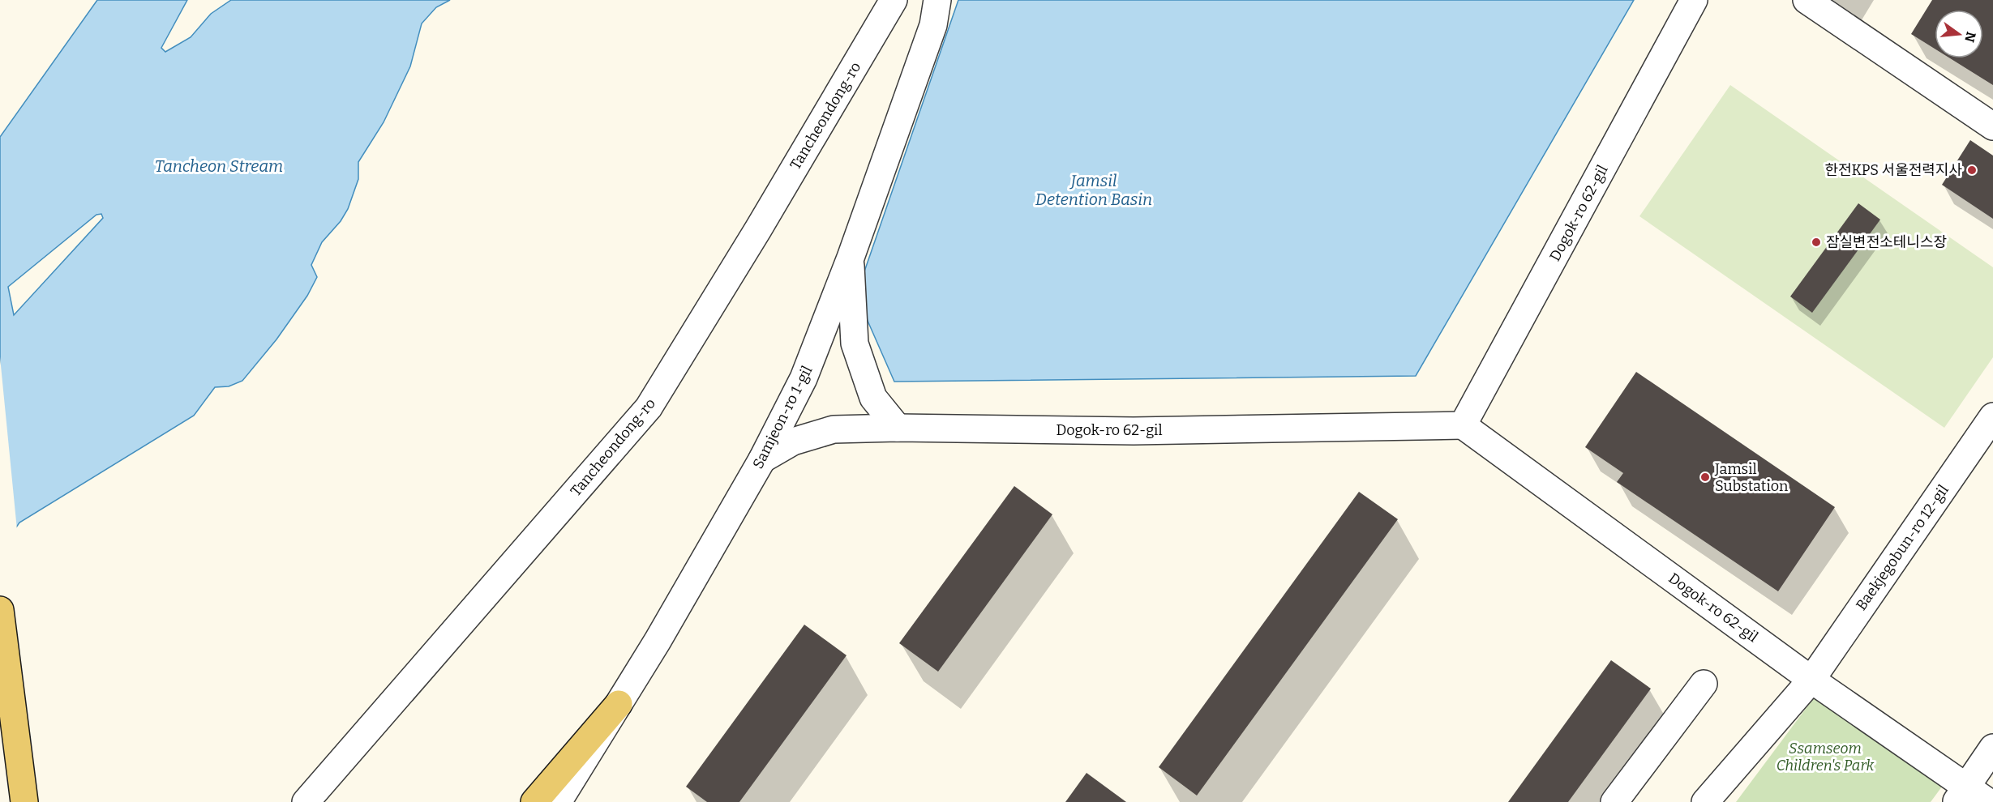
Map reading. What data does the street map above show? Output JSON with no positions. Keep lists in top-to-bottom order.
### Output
{
  "streets": {
    "street": [
      "Tancheondong-ro",
      "Dogok-ro 62-gil",
      "Samjeon-ro 1-gil",
      "Baekjegobun-ro 12-gil"
    ]
  },
  "crossings": [
    ["Dogok-ro 62-gil", "Samjeon-ro 1-gil"],
    ["Dogok-ro 62-gil", "Baekjegobun-ro 12-gil"]
  ],
  "water": ["Tancheon Stream", "Jamsil Detention Basin"],
  "parks": ["Ssamseom Children's Park"],
  "places": ["한전KPS 서울전력지사", "잠실변전소테니스장", "Jamsil Substation"],
  "north": "right"
}
